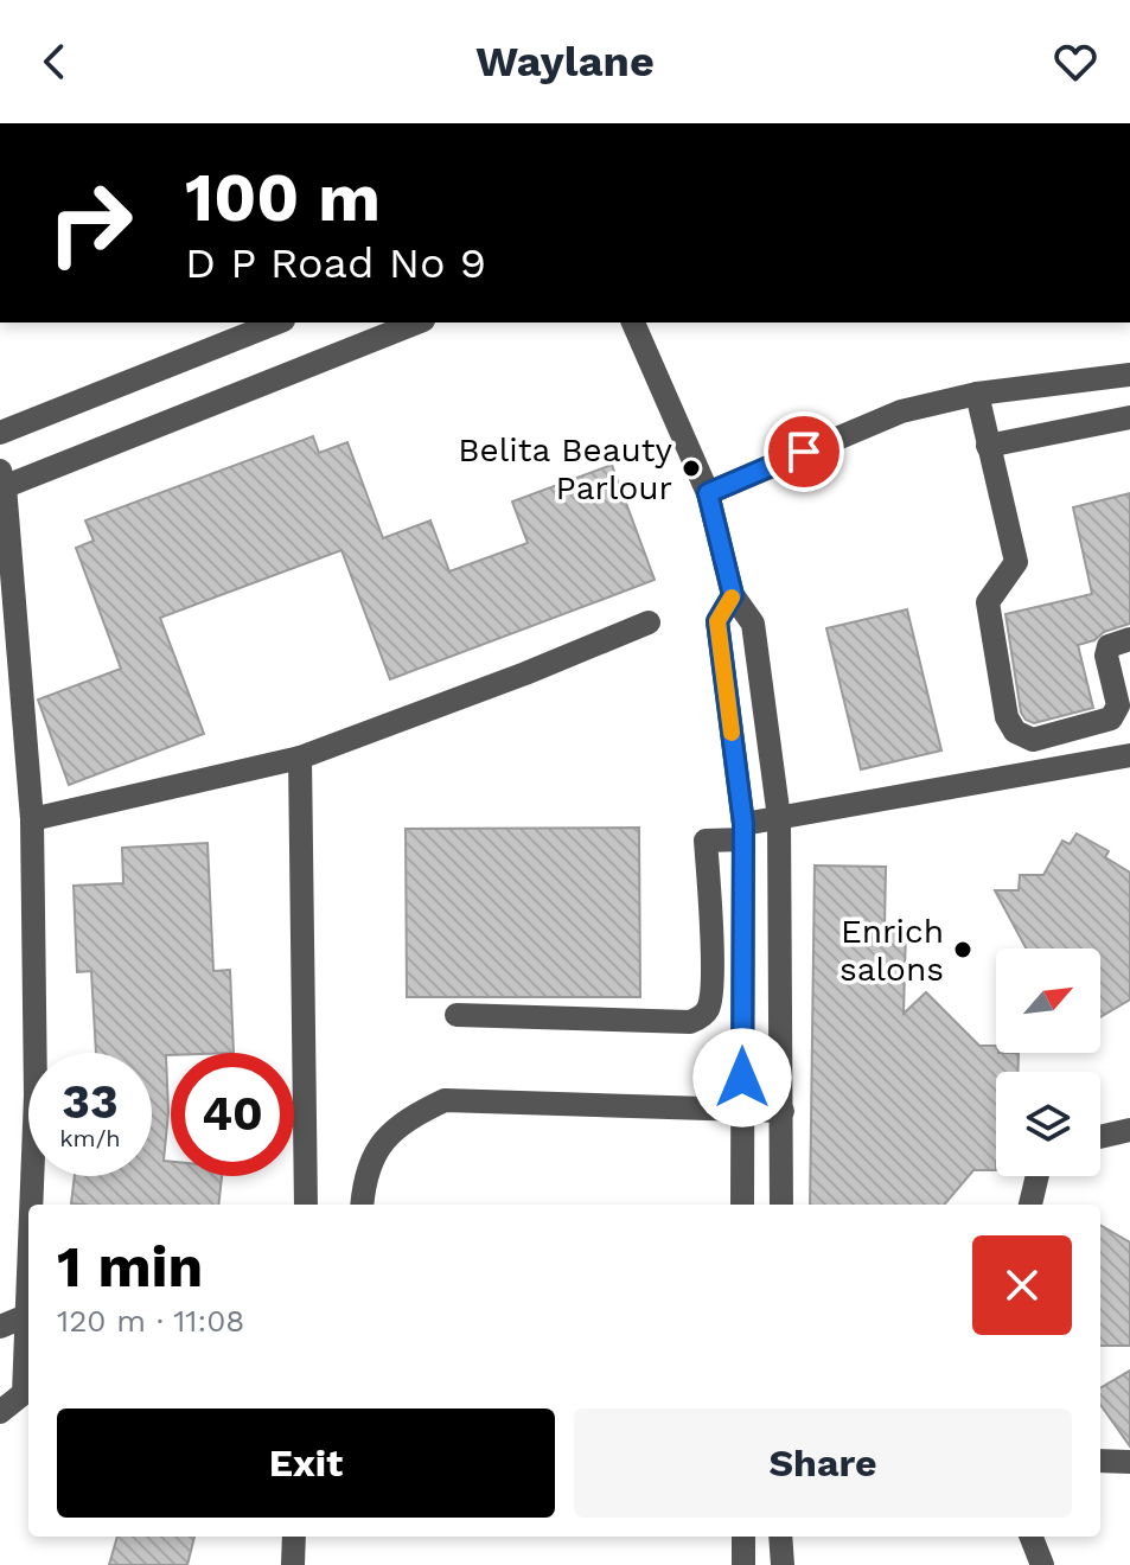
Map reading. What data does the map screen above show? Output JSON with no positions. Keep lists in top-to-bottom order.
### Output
{
  "places": ["Belita Beauty Parlour", "Enrich salons"],
  "north": "top right",
  "page": {
    "header": "Waylane",
    "turn": ["100 m", "D P Road No 9"],
    "speed": "33 km/h",
    "limit": "40",
    "heading": ["1 min", "120 m · 11:08"],
    "buttons": ["Exit", "Share"]
  }
}
